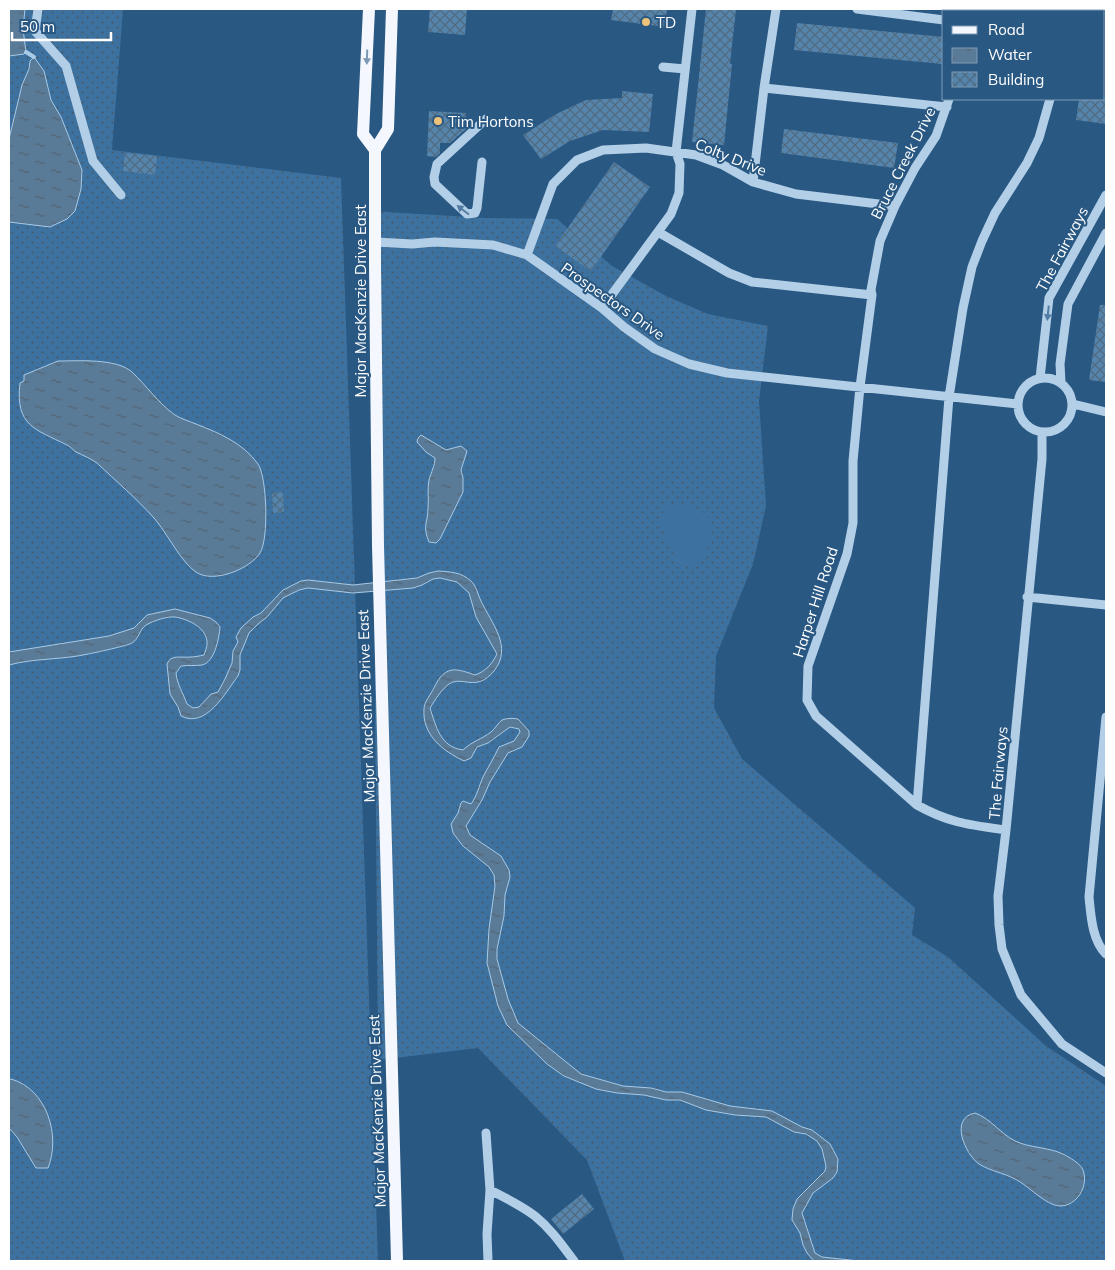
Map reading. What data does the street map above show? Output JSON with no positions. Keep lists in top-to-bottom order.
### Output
{
  "streets": {
    "main road": ["Major MacKenzie Drive East"],
    "street": [
      "Colty Drive",
      "Bruce Creek Drive",
      "The Fairways",
      "Prospectors Drive",
      "Harper Hill Road"
    ]
  },
  "crossings": [
    ["Colty Drive", "Bruce Creek Drive"],
    ["Colty Drive", "Prospectors Drive"],
    ["Bruce Creek Drive", "Prospectors Drive"],
    ["Bruce Creek Drive", "Harper Hill Road"],
    ["The Fairways", "Prospectors Drive"],
    ["The Fairways", "Harper Hill Road"],
    ["Major MacKenzie Drive East", "Prospectors Drive"],
    ["Prospectors Drive", "Harper Hill Road"]
  ],
  "places": ["TD", "Tim Hortons"],
  "legend": ["Road", "Water", "Building"],
  "scale_bar": "50 m"
}
